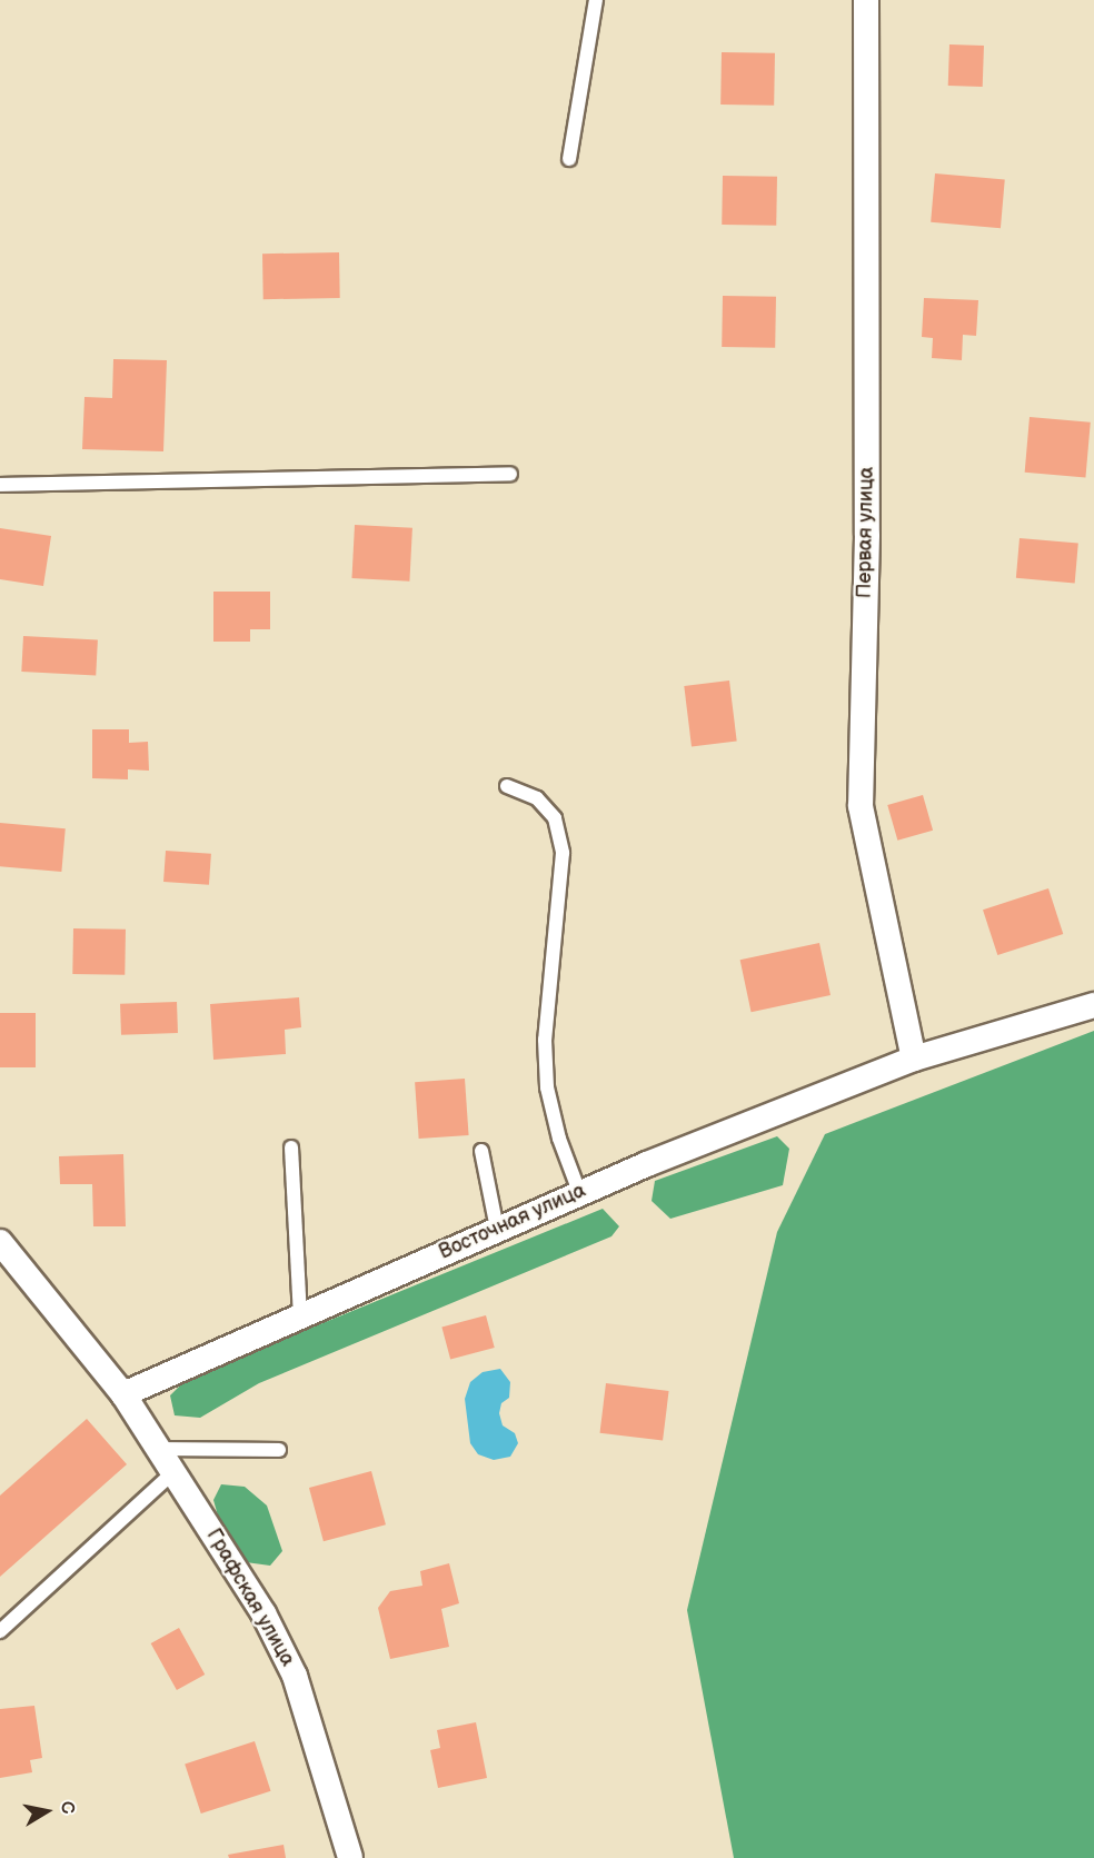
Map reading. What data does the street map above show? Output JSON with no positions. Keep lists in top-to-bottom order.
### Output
{
  "streets": {
    "street": ["Первая улица", "Восточная улица", "Графская улица"]
  },
  "crossings": [
    ["Первая улица", "Восточная улица"],
    ["Восточная улица", "Графская улица"]
  ],
  "north": "right"
}
